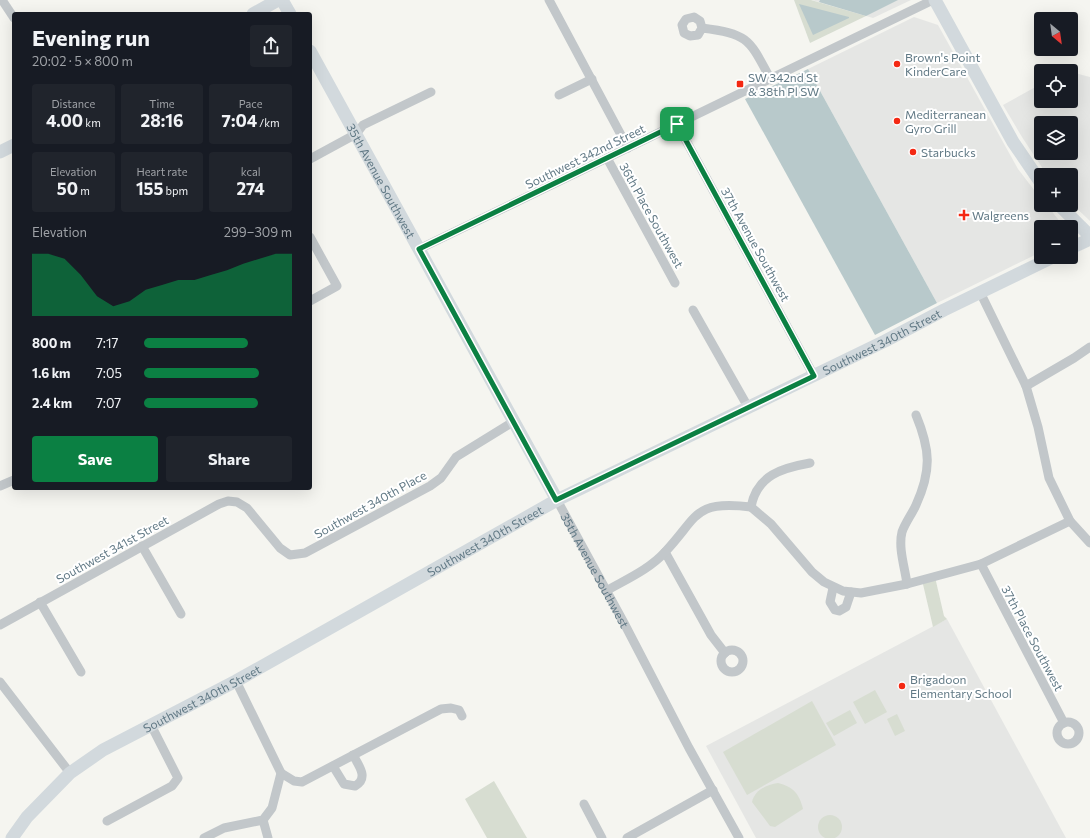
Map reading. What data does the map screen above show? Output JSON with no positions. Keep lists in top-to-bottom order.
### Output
{
  "streets": {
    "main road": ["35th Avenue Southwest", "Southwest 340th Street"],
    "street": [
      "Southwest 342nd Street",
      "36th Place Southwest",
      "37th Avenue Southwest",
      "Southwest 340th Place",
      "Southwest 341st Street",
      "37th Place Southwest"
    ]
  },
  "crossings": [
    ["Southwest 342nd Street", "35th Avenue Southwest"],
    ["Southwest 342nd Street", "36th Place Southwest"],
    ["Southwest 342nd Street", "37th Avenue Southwest"],
    ["35th Avenue Southwest", "Southwest 340th Street"],
    ["35th Avenue Southwest", "Southwest 340th Place"],
    ["37th Avenue Southwest", "Southwest 340th Street"],
    ["Southwest 340th Place", "Southwest 341st Street"]
  ],
  "places": {
    "other": [
      "Brown's Point KinderCare",
      "Mediterranean Gyro Grill",
      "Starbucks",
      "Brigadoon Elementary School"
    ],
    "transit": ["SW 342nd St & 38th Pl SW"],
    "health": ["Walgreens"]
  },
  "north": "bottom right",
  "page": {
    "map_buttons": ["+", "−"],
    "heading": ["Evening run", "20:02 · 5 × 800 m"],
    "stats": [
      ["Distance", "4.00 km"],
      ["Time", "28:16"],
      ["Pace", "7:04 /km"],
      ["Elevation", "50 m"],
      ["Heart rate", "155 bpm"],
      ["kcal", "274"]
    ],
    "chart": ["Elevation", "299–309 m"],
    "list": [
      {
        "name": "800 m",
        "note": "7:17"
      },
      {
        "name": "1.6 km",
        "note": "7:05"
      },
      {
        "name": "2.4 km",
        "note": "7:07"
      }
    ],
    "buttons": ["Save", "Share"]
  }
}
